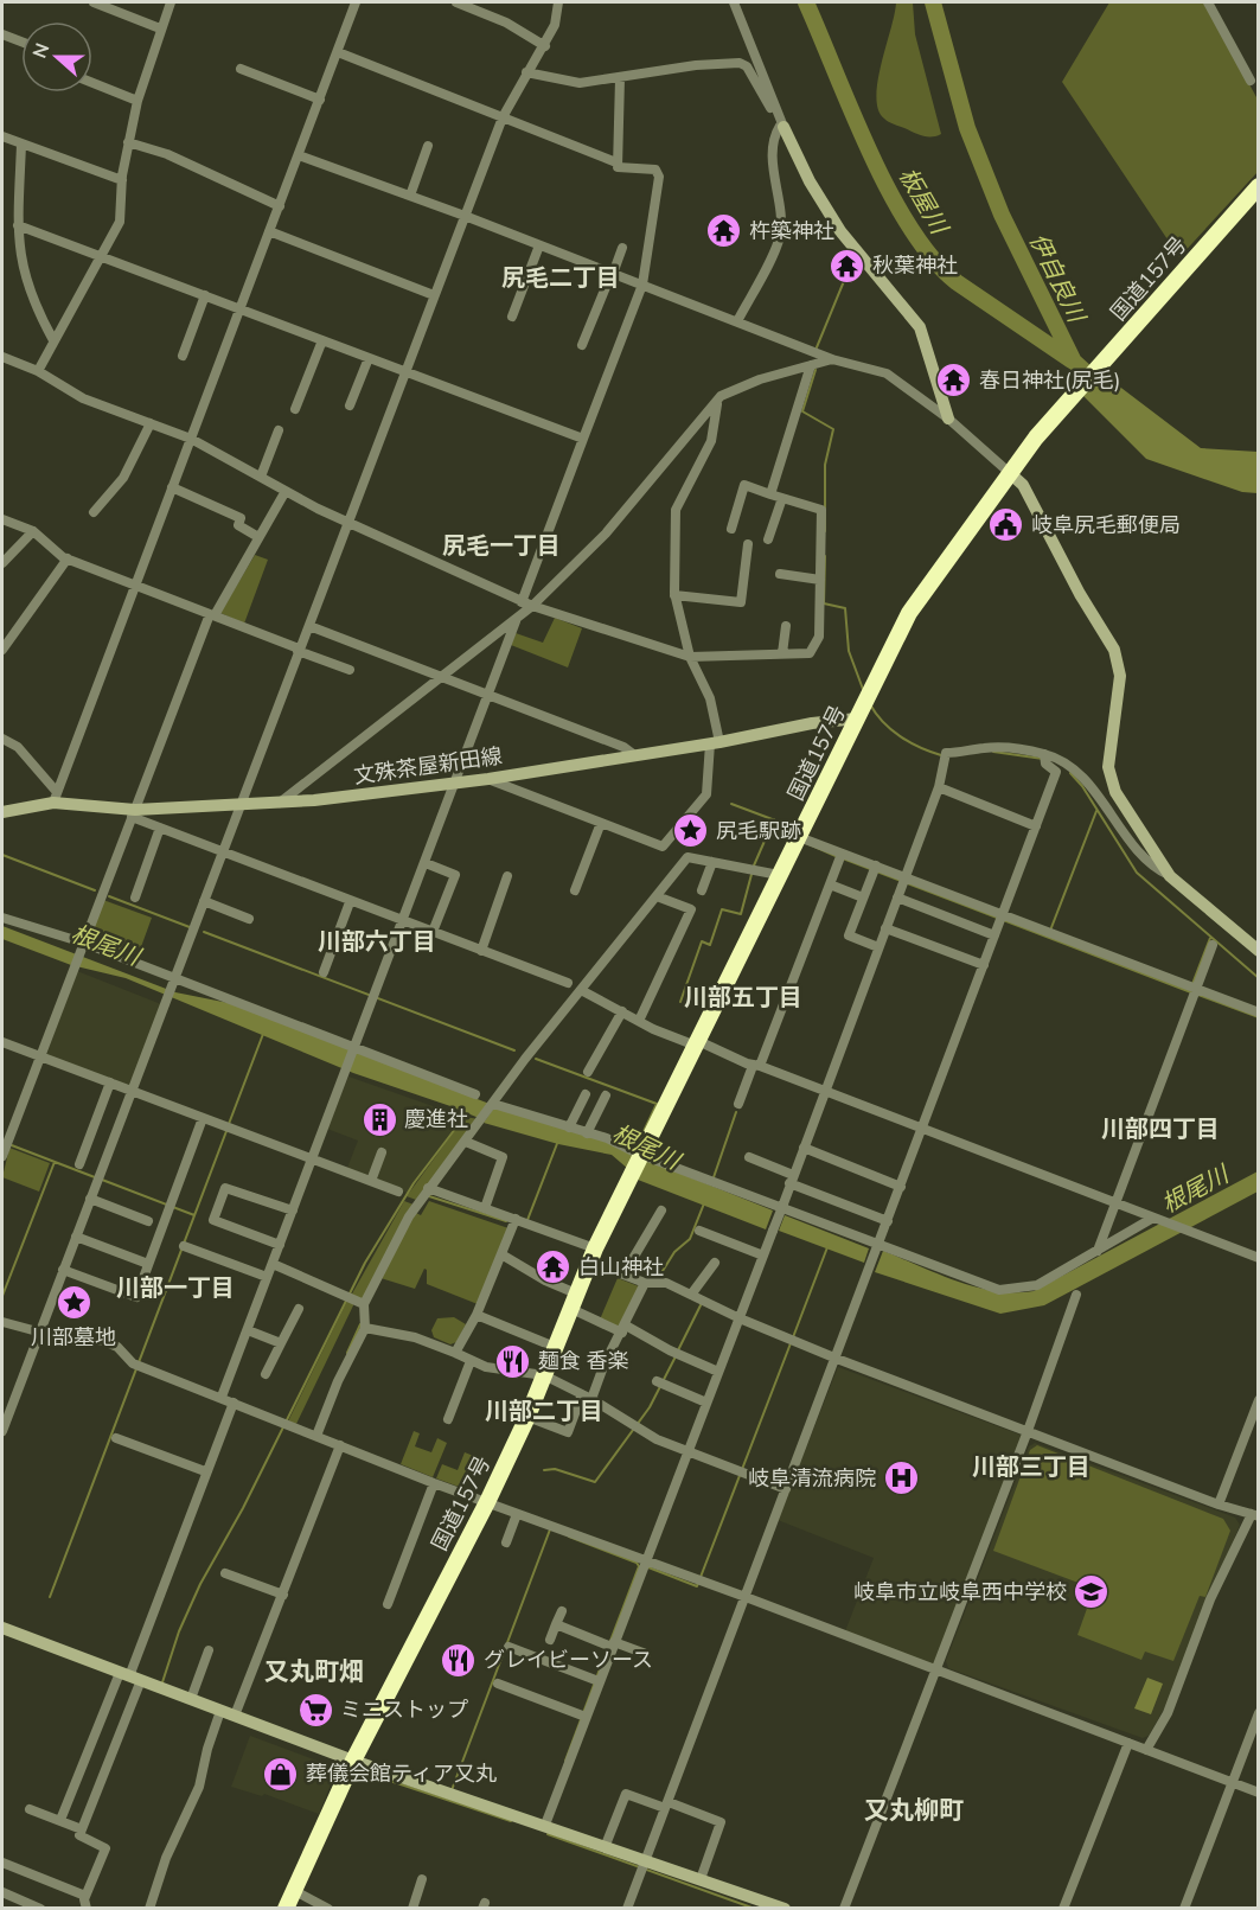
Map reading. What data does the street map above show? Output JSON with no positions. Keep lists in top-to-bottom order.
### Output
{
  "streets": {
    "highway": ["国道157号"],
    "main road": ["文殊茶屋新田線"]
  },
  "crossings": [
    ["国道157号", "文殊茶屋新田線"]
  ],
  "districts": [
    "尻毛二丁目",
    "尻毛一丁目",
    "川部六丁目",
    "川部五丁目",
    "川部四丁目",
    "川部一丁目",
    "川部二丁目",
    "川部三丁目",
    "又丸町畑",
    "又丸柳町"
  ],
  "water": ["板屋川", "伊自良川", "根尾川"],
  "places": {
    "temple": [
      "杵築神社",
      "秋葉神社",
      "春日神社(尻毛)",
      "白山神社"
    ],
    "public building": ["岐阜尻毛郵便局"],
    "place": ["尻毛駅跡", "川部墓地"],
    "building": ["慶進社"],
    "restaurant": ["麺食 香楽", "グレイビーソース"],
    "hospital": ["岐阜清流病院"],
    "school or university": ["岐阜市立岐阜西中学校"],
    "supermarket": ["ミニストップ"],
    "shop": ["葬儀会館ティア又丸"]
  },
  "north": "left"
}
